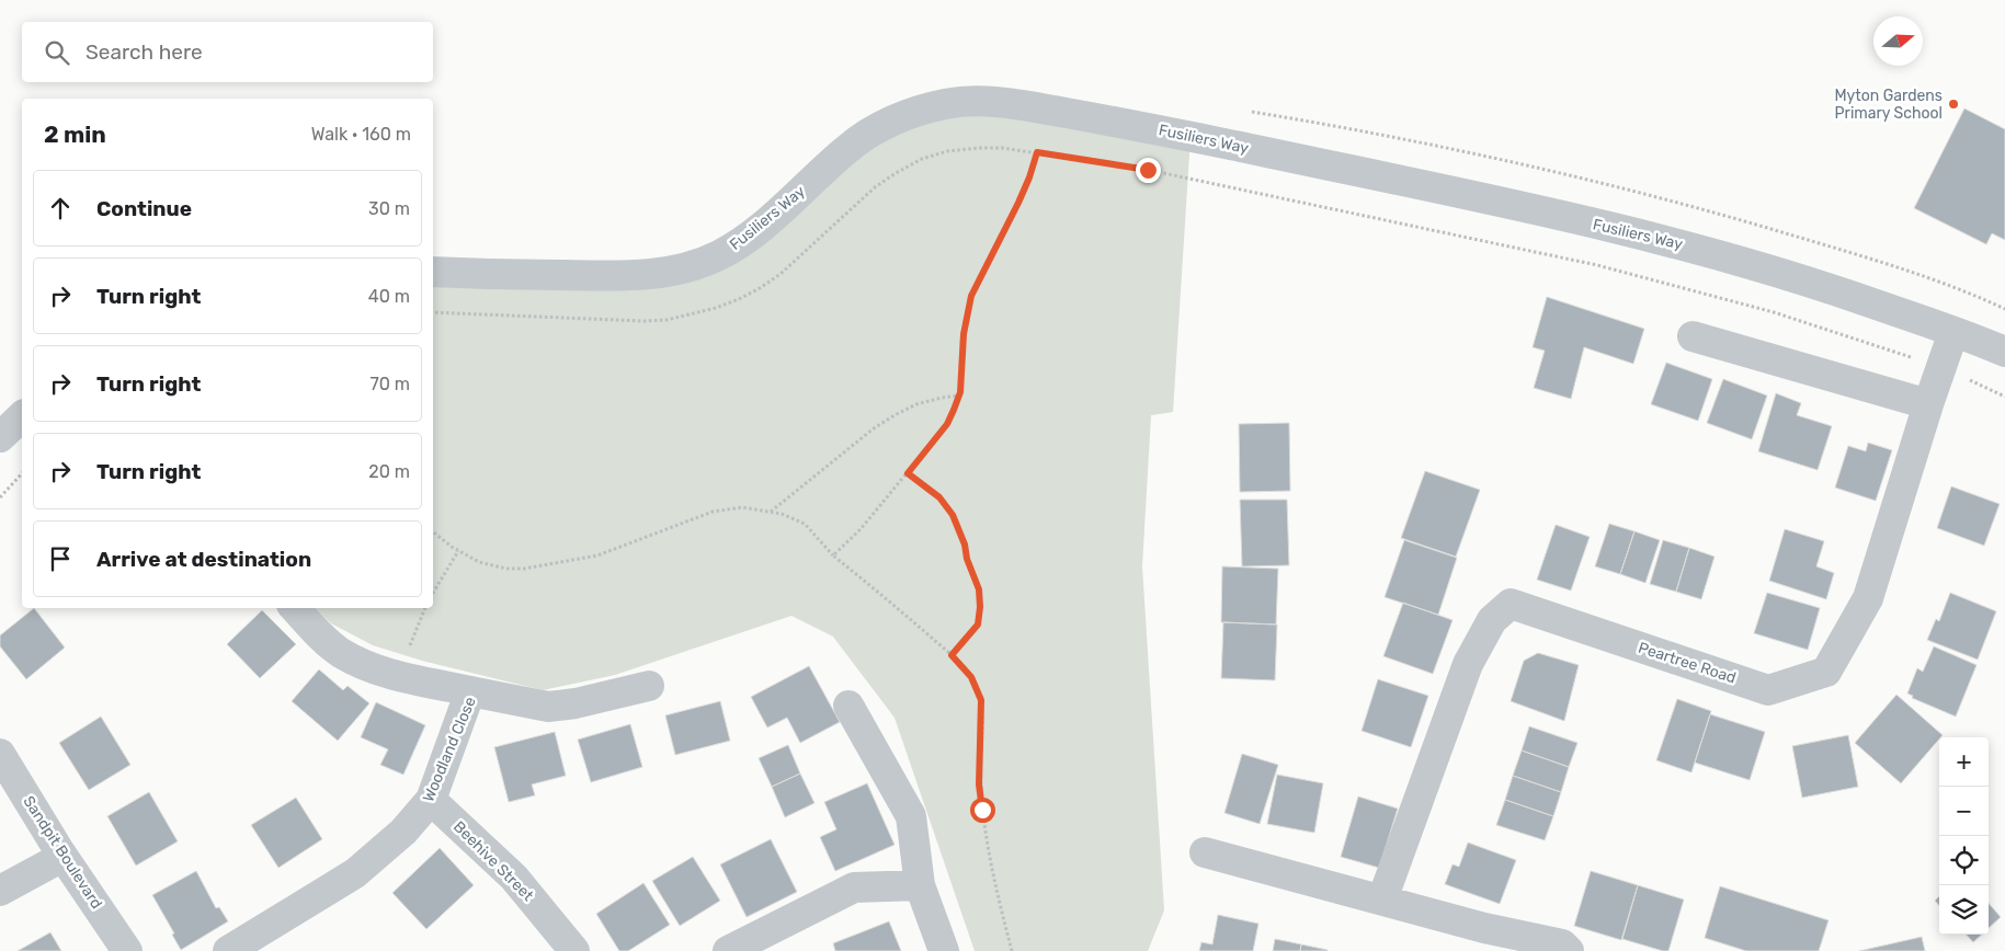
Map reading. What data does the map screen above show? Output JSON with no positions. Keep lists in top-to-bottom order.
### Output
{
  "streets": {
    "street": [
      "Fusiliers Way",
      "Peartree Road",
      "Woodland Close",
      "Sandpit Boulevard",
      "Beehive Street"
    ]
  },
  "crossings": [
    ["Fusiliers Way", "Peartree Road"],
    ["Woodland Close", "Beehive Street"]
  ],
  "places": ["Myton Gardens Primary School"],
  "north": "right",
  "page": {
    "search": "Search here",
    "heading": ["2 min", "Walk · 160 m"],
    "list": [
      ["Continue", "30 m"],
      ["Turn right", "40 m"],
      ["Turn right", "70 m"],
      ["Turn right", "20 m"],
      "Arrive at destination"
    ],
    "map_buttons": ["+", "−"]
  }
}
